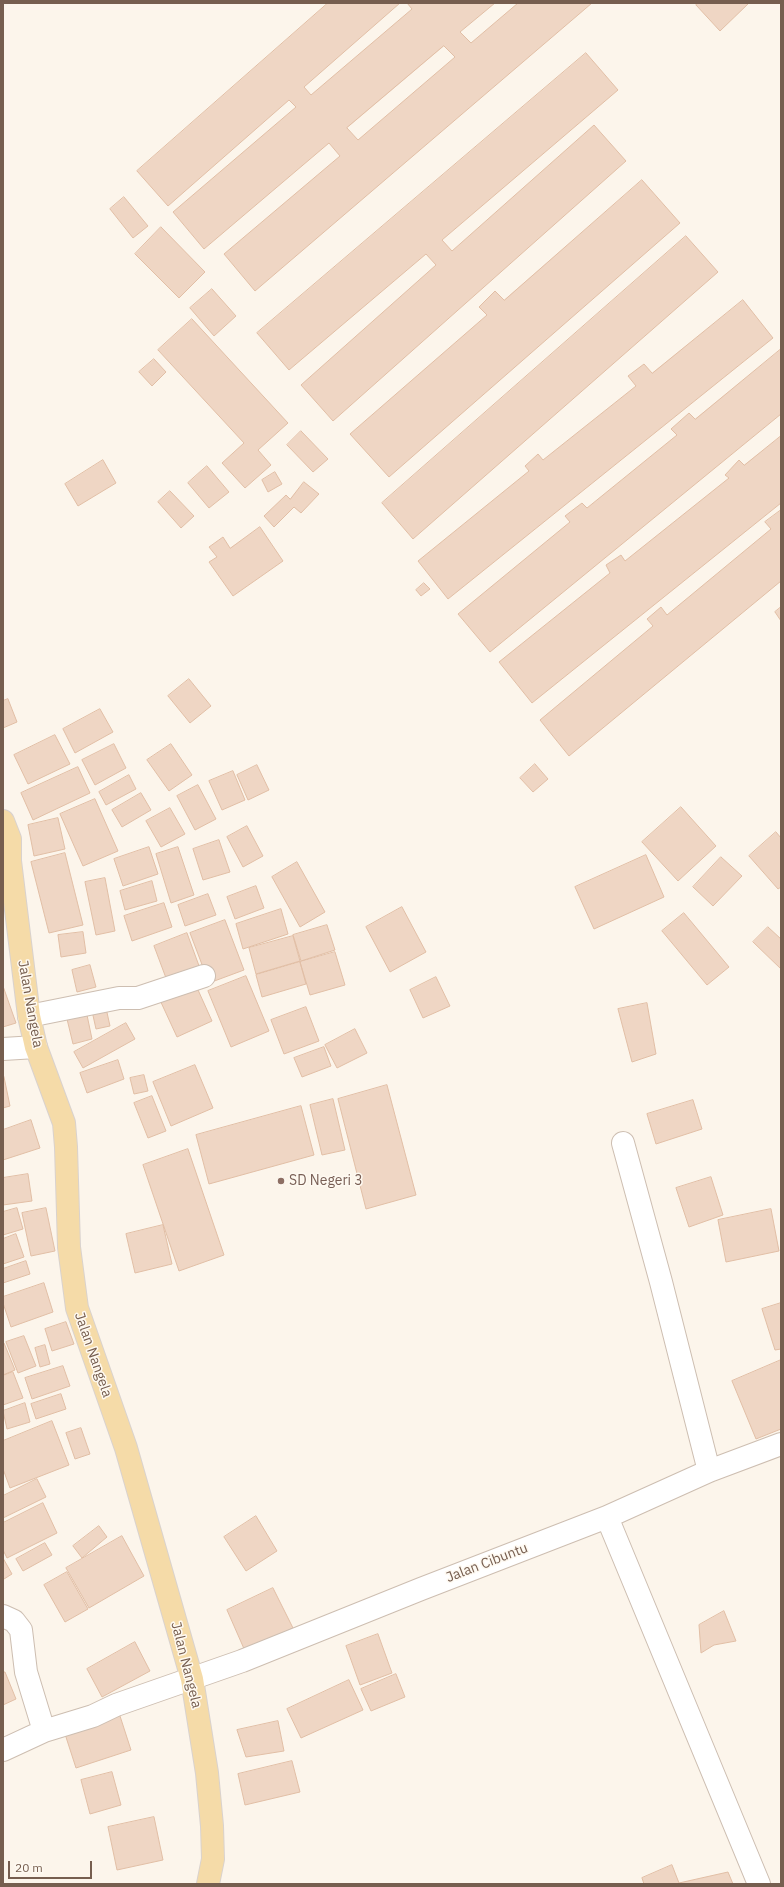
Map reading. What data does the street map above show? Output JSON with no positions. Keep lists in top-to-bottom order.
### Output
{
  "streets": {
    "main road": ["Jalan Nangela"],
    "street": ["Jalan Cibuntu"]
  },
  "crossings": [
    ["Jalan Nangela", "Jalan Cibuntu"]
  ],
  "places": ["SD Negeri 3"],
  "scale_bar": "20 m"
}
